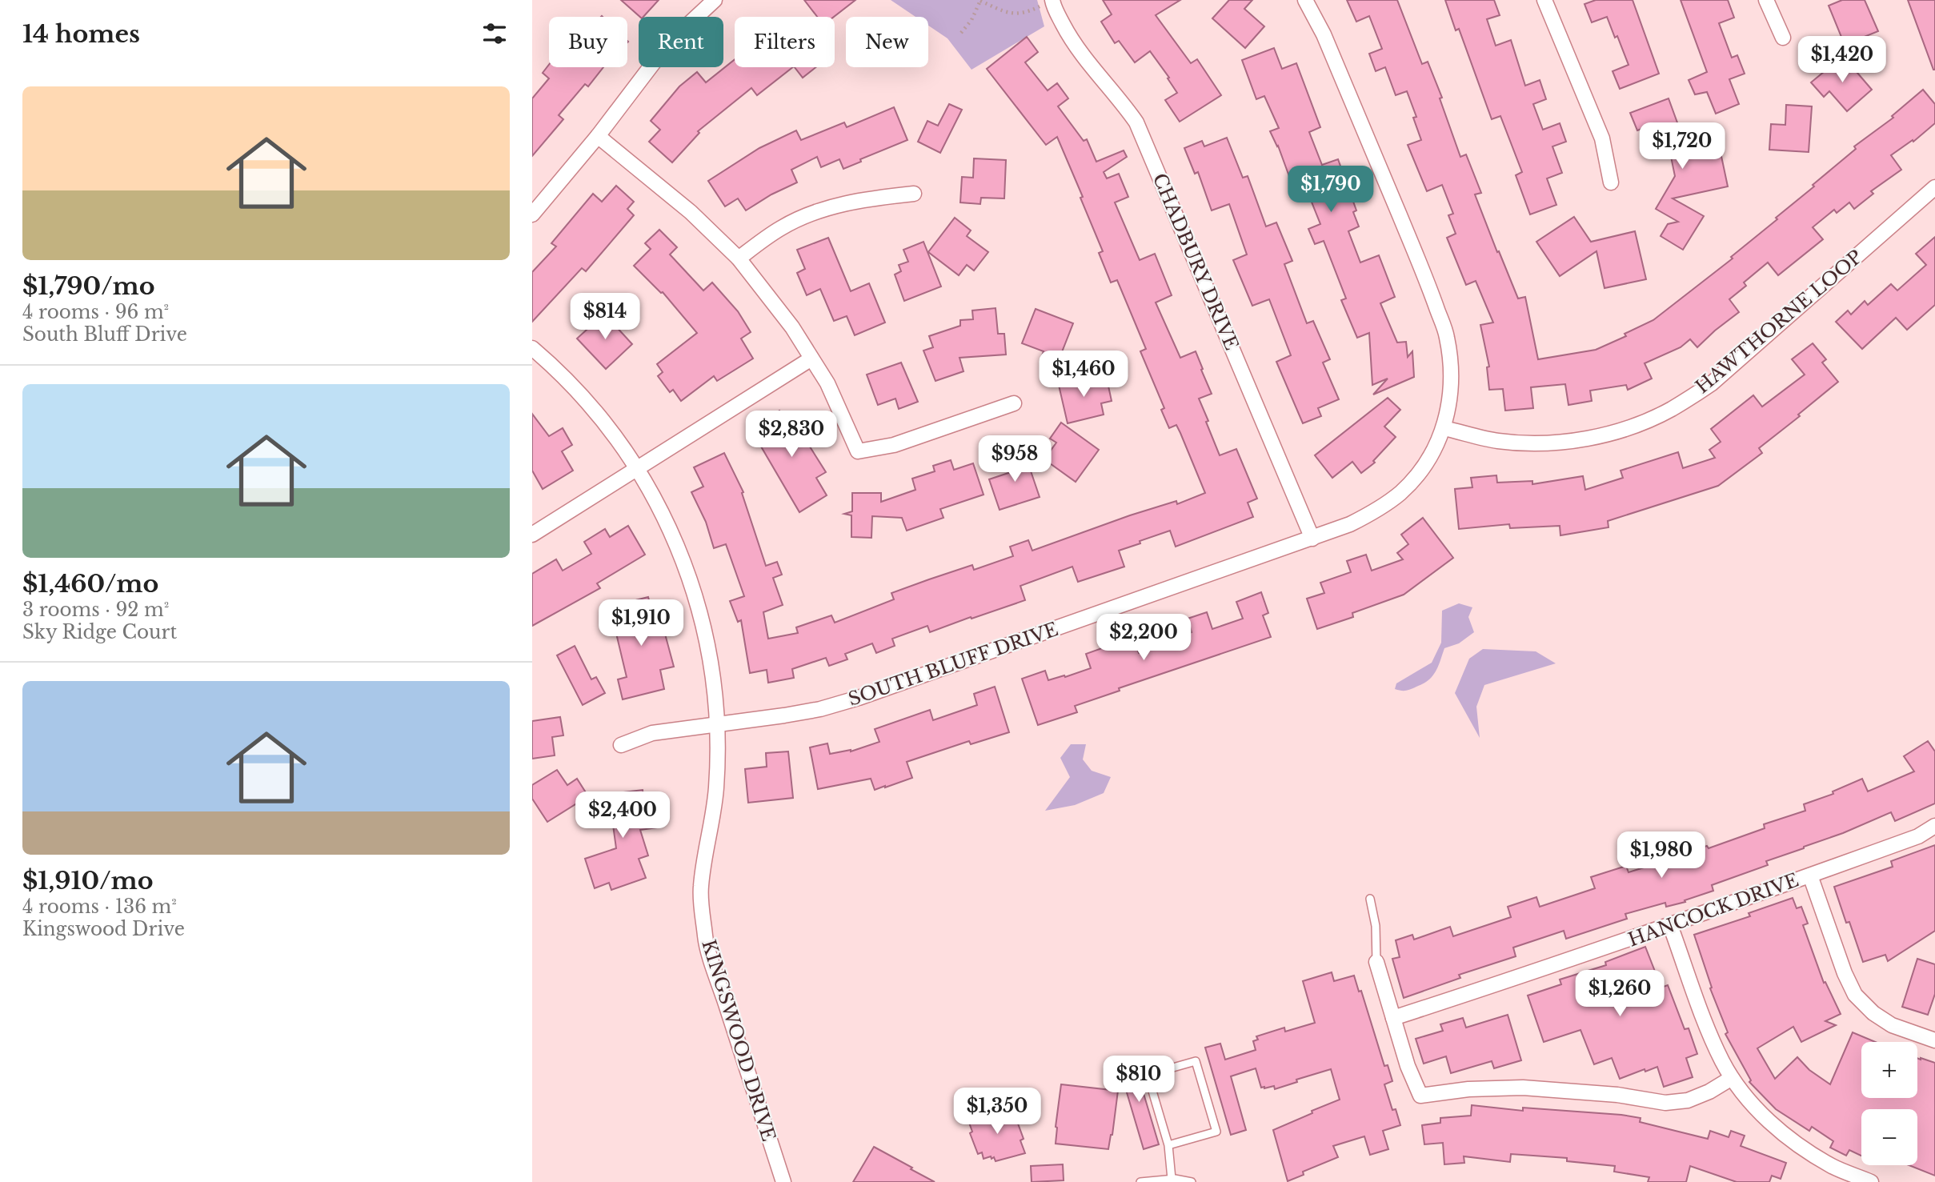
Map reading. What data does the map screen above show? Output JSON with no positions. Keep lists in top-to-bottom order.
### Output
{
  "streets": {
    "street": [
      "CHADBURY DRIVE",
      "HAWTHORNE LOOP",
      "SOUTH BLUFF DRIVE",
      "HANCOCK DRIVE",
      "KINGSWOOD DRIVE"
    ]
  },
  "crossings": [
    ["CHADBURY DRIVE", "SOUTH BLUFF DRIVE"],
    ["HAWTHORNE LOOP", "SOUTH BLUFF DRIVE"],
    ["SOUTH BLUFF DRIVE", "KINGSWOOD DRIVE"]
  ],
  "page": {
    "heading": "14 homes",
    "chip": [
      "Buy",
      "Rent",
      "Filters",
      "New"
    ],
    "price": [
      "$1,420",
      "$1,720",
      "$1,790",
      "$814",
      "$1,460",
      "$2,830",
      "$958",
      "$1,910",
      "$2,200",
      "$2,400",
      "$1,980",
      "$1,260",
      "$810",
      "$1,350"
    ],
    "list": [
      {
        "name": "$1,790/mo",
        "note": "4 rooms · 96 m² · South Bluff Drive"
      },
      {
        "name": "$1,460/mo",
        "note": "3 rooms · 92 m² · Sky Ridge Court"
      },
      {
        "name": "$1,910/mo",
        "note": "4 rooms · 136 m² · Kingswood Drive"
      }
    ],
    "map_buttons": ["+", "−"]
  }
}
